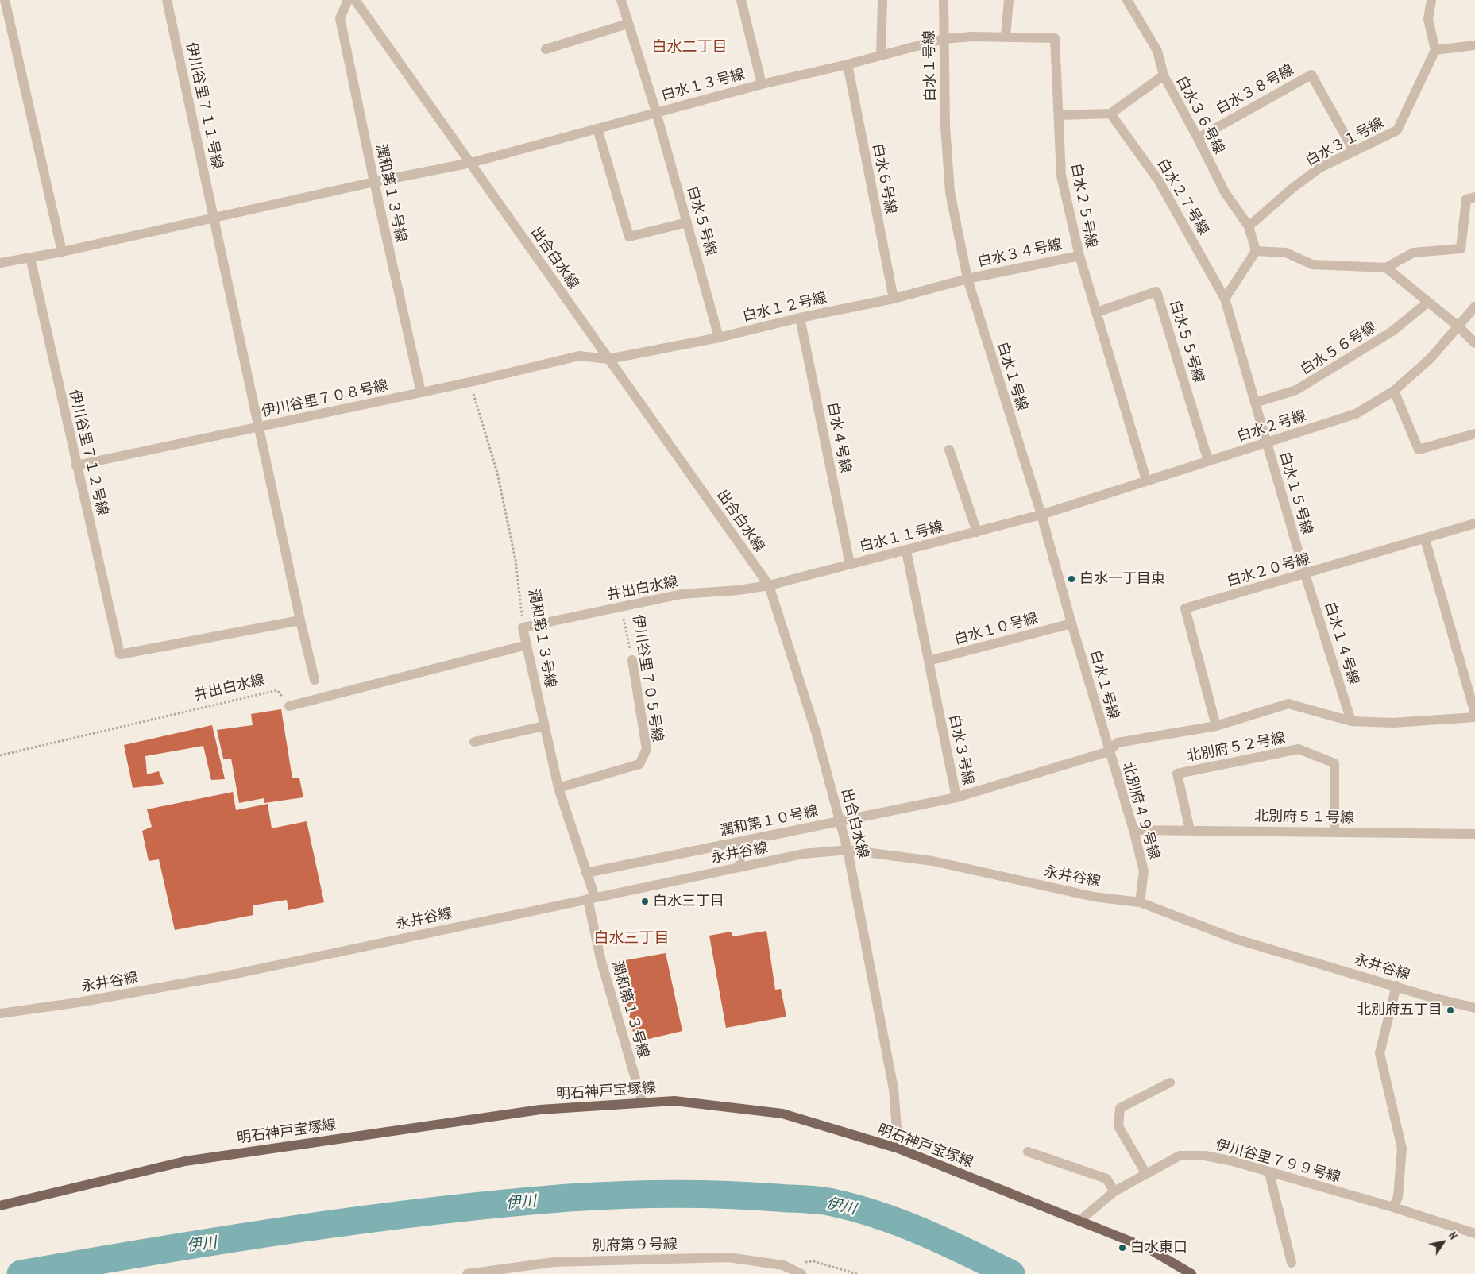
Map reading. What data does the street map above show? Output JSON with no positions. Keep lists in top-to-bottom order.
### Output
{
  "streets": {
    "main road": ["明石神戸宝塚線"],
    "street": [
      "白水１号線",
      "白水１３号線",
      "白水３８号線",
      "伊川谷里７１１号線",
      "白水３６号線",
      "白水３１号線",
      "白水６号線",
      "潤和第１３号線",
      "白水２７号線",
      "白水２５号線",
      "白水５号線",
      "白水３４号線",
      "出合白水線",
      "白水１２号線",
      "白水５５号線",
      "白水５６号線",
      "伊川谷里７０８号線",
      "白水２号線",
      "白水４号線",
      "伊川谷里７１２号線",
      "白水１５号線",
      "白水１１号線",
      "白水２０号線",
      "井出白水線",
      "白水１０号線",
      "白水１４号線",
      "伊川谷里７０５号線",
      "北別府５２号線",
      "白水３号線",
      "北別府４９号線",
      "北別府５１号線",
      "潤和第１０号線",
      "永井谷線",
      "伊川谷里７９９号線",
      "別府第９号線"
    ]
  },
  "crossings": [
    ["白水１号線", "白水１３号線"],
    ["白水１号線", "白水２５号線"],
    ["白水１号線", "白水３４号線"],
    ["白水１号線", "白水１２号線"],
    ["白水１号線", "白水２号線"],
    ["白水１号線", "白水１１号線"],
    ["白水１号線", "白水１０号線"],
    ["白水１号線", "白水３号線"],
    ["白水１号線", "北別府４９号線"],
    ["白水１３号線", "伊川谷里７１１号線"],
    ["白水１３号線", "白水６号線"],
    ["白水１３号線", "潤和第１３号線"],
    ["白水１３号線", "白水２５号線"],
    ["白水１３号線", "白水５号線"],
    ["白水１３号線", "出合白水線"],
    ["白水１３号線", "伊川谷里７１２号線"],
    ["白水３８号線", "白水３６号線"],
    ["白水３８号線", "白水３１号線"],
    ["伊川谷里７１１号線", "伊川谷里７０８号線"],
    ["伊川谷里７１１号線", "伊川谷里７１２号線"],
    ["白水３６号線", "白水３１号線"],
    ["白水３６号線", "白水２７号線"],
    ["白水６号線", "白水１２号線"],
    ["潤和第１３号線", "伊川谷里７０８号線"],
    ["潤和第１３号線", "井出白水線"],
    ["潤和第１３号線", "伊川谷里７０５号線"],
    ["潤和第１３号線", "潤和第１０号線"],
    ["潤和第１３号線", "永井谷線"],
    ["潤和第１３号線", "明石神戸宝塚線"],
    ["白水２５号線", "白水３４号線"],
    ["白水２５号線", "白水５５号線"],
    ["白水２５号線", "白水２号線"],
    ["白水５号線", "白水１２号線"],
    ["白水３４号線", "白水１２号線"],
    ["出合白水線", "白水１２号線"],
    ["出合白水線", "白水１１号線"],
    ["出合白水線", "井出白水線"],
    ["出合白水線", "潤和第１０号線"],
    ["出合白水線", "永井谷線"],
    ["出合白水線", "明石神戸宝塚線"],
    ["白水１２号線", "伊川谷里７０８号線"],
    ["白水１２号線", "白水４号線"],
    ["白水５５号線", "白水２号線"],
    ["伊川谷里７０８号線", "伊川谷里７１２号線"],
    ["白水２号線", "白水１５号線"],
    ["白水２号線", "白水１１号線"],
    ["白水４号線", "白水１１号線"],
    ["白水１５号線", "白水２０号線"],
    ["白水１５号線", "白水１４号線"],
    ["白水１１号線", "井出白水線"],
    ["白水１１号線", "白水３号線"],
    ["白水２０号線", "白水１４号線"],
    ["井出白水線", "伊川谷里７０５号線"],
    ["白水１０号線", "白水３号線"],
    ["北別府５２号線", "北別府５１号線"],
    ["白水３号線", "北別府４９号線"],
    ["白水３号線", "潤和第１０号線"],
    ["北別府４９号線", "北別府５１号線"],
    ["北別府４９号線", "永井谷線"],
    ["明石神戸宝塚線", "伊川谷里７９９号線"]
  ],
  "districts": ["白水二丁目", "白水三丁目"],
  "water": ["伊川"],
  "places": [
    "白水一丁目東",
    "白水三丁目",
    "北別府五丁目",
    "白水東口"
  ],
  "north": "top right"
}
